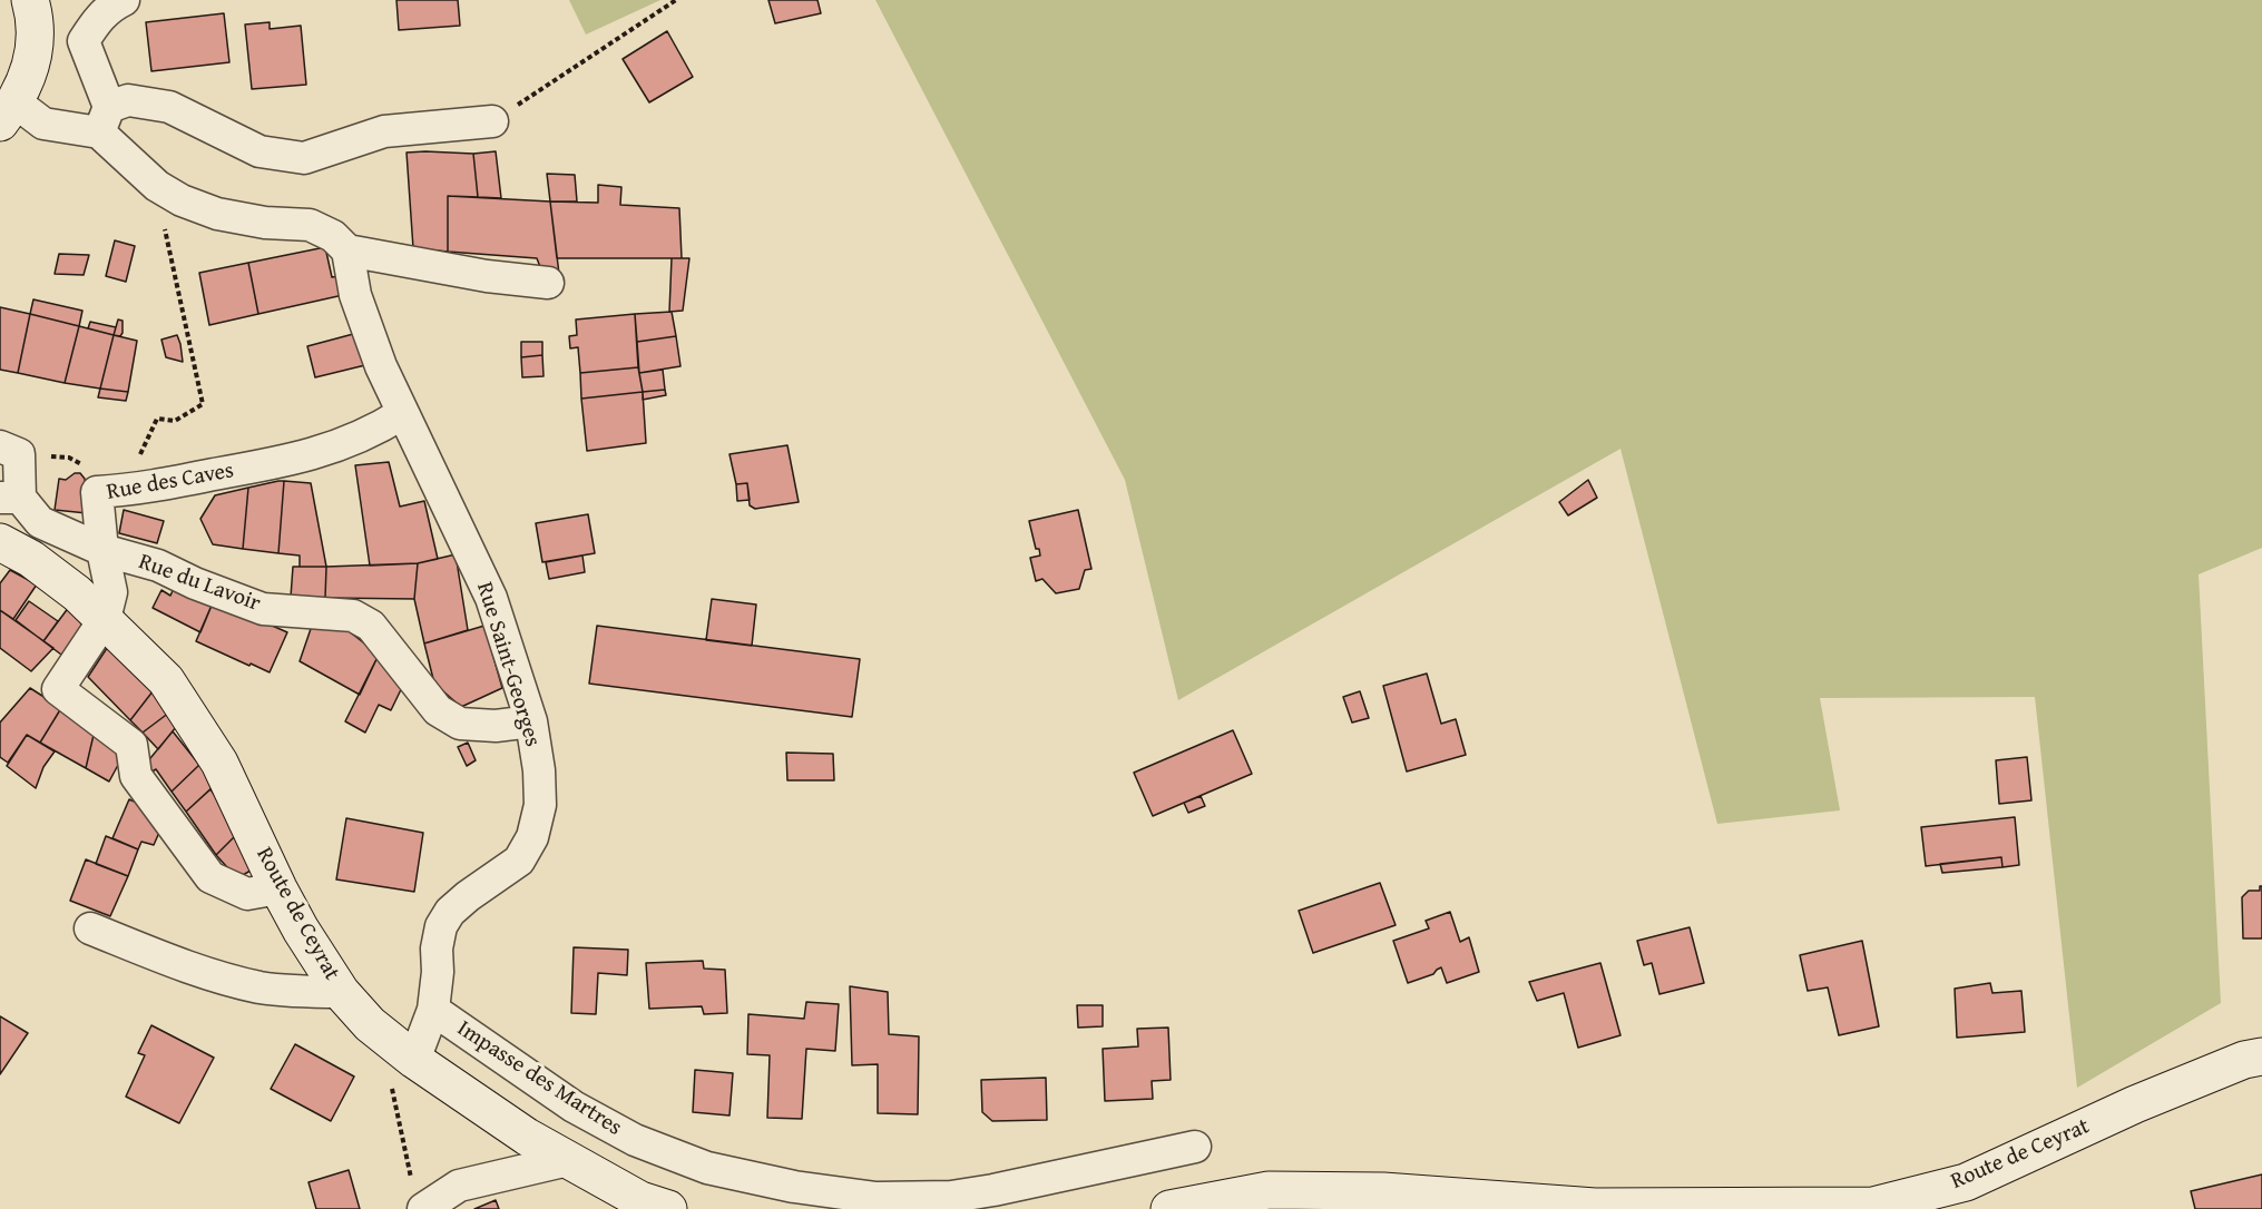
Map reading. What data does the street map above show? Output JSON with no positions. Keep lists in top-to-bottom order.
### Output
{
  "streets": {
    "street": [
      "Rue des Caves",
      "Rue du Lavoir",
      "Rue Saint-Georges",
      "Route de Ceyrat",
      "Impasse des Martres"
    ]
  },
  "crossings": [
    ["Rue des Caves", "Rue du Lavoir"],
    ["Rue des Caves", "Rue Saint-Georges"],
    ["Rue des Caves", "Route de Ceyrat"],
    ["Rue du Lavoir", "Rue Saint-Georges"],
    ["Rue Saint-Georges", "Route de Ceyrat"],
    ["Rue Saint-Georges", "Impasse des Martres"]
  ]
}
